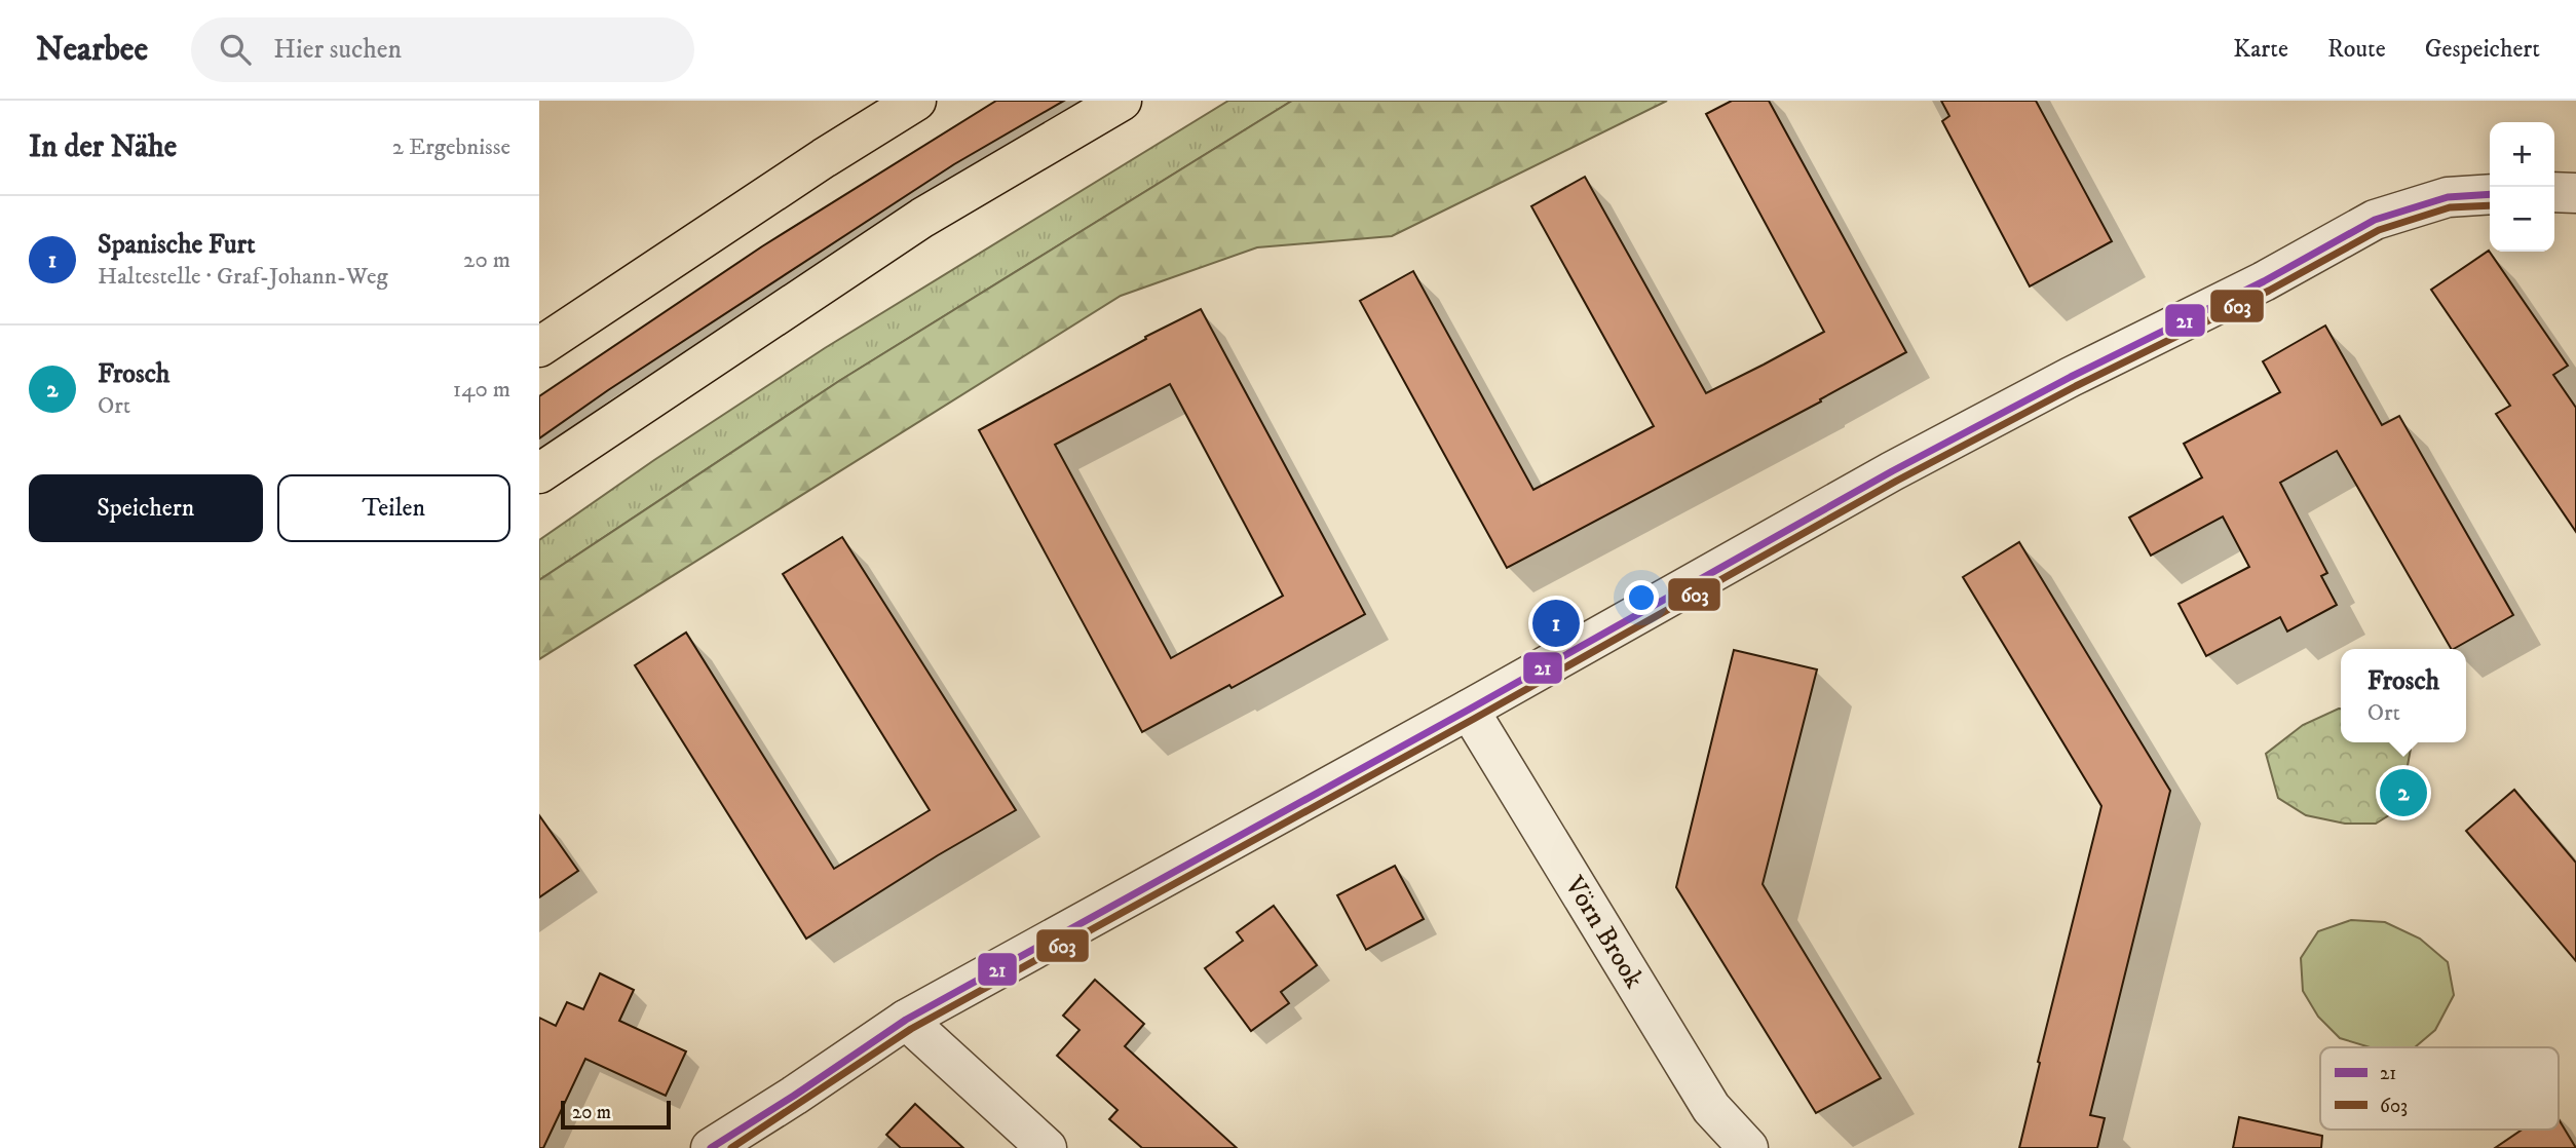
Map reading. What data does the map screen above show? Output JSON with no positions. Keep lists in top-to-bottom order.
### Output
{
  "streets": {
    "street": ["Vörn Brook"]
  },
  "lines": ["transit line 21", "transit line 603"],
  "legend": ["21", "603"],
  "scale_bar": "20 m",
  "page": {
    "header": "Nearbee",
    "search": "Hier suchen",
    "nav": ["Karte", "Route", "Gespeichert"],
    "heading": ["In der Nähe", "2 Ergebnisse"],
    "map_buttons": ["+", "−"],
    "list": [
      {
        "mark": "1",
        "name": "Spanische Furt",
        "note": "Haltestelle · Graf-Johann-Weg",
        "value": "20 m"
      },
      {
        "mark": "2",
        "name": "Frosch",
        "note": "Ort",
        "value": "140 m"
      }
    ],
    "buttons": ["Speichern", "Teilen"],
    "pins": ["1", "2"],
    "popup": ["Frosch", "Ort"],
    "scale": "20 m"
  }
}
